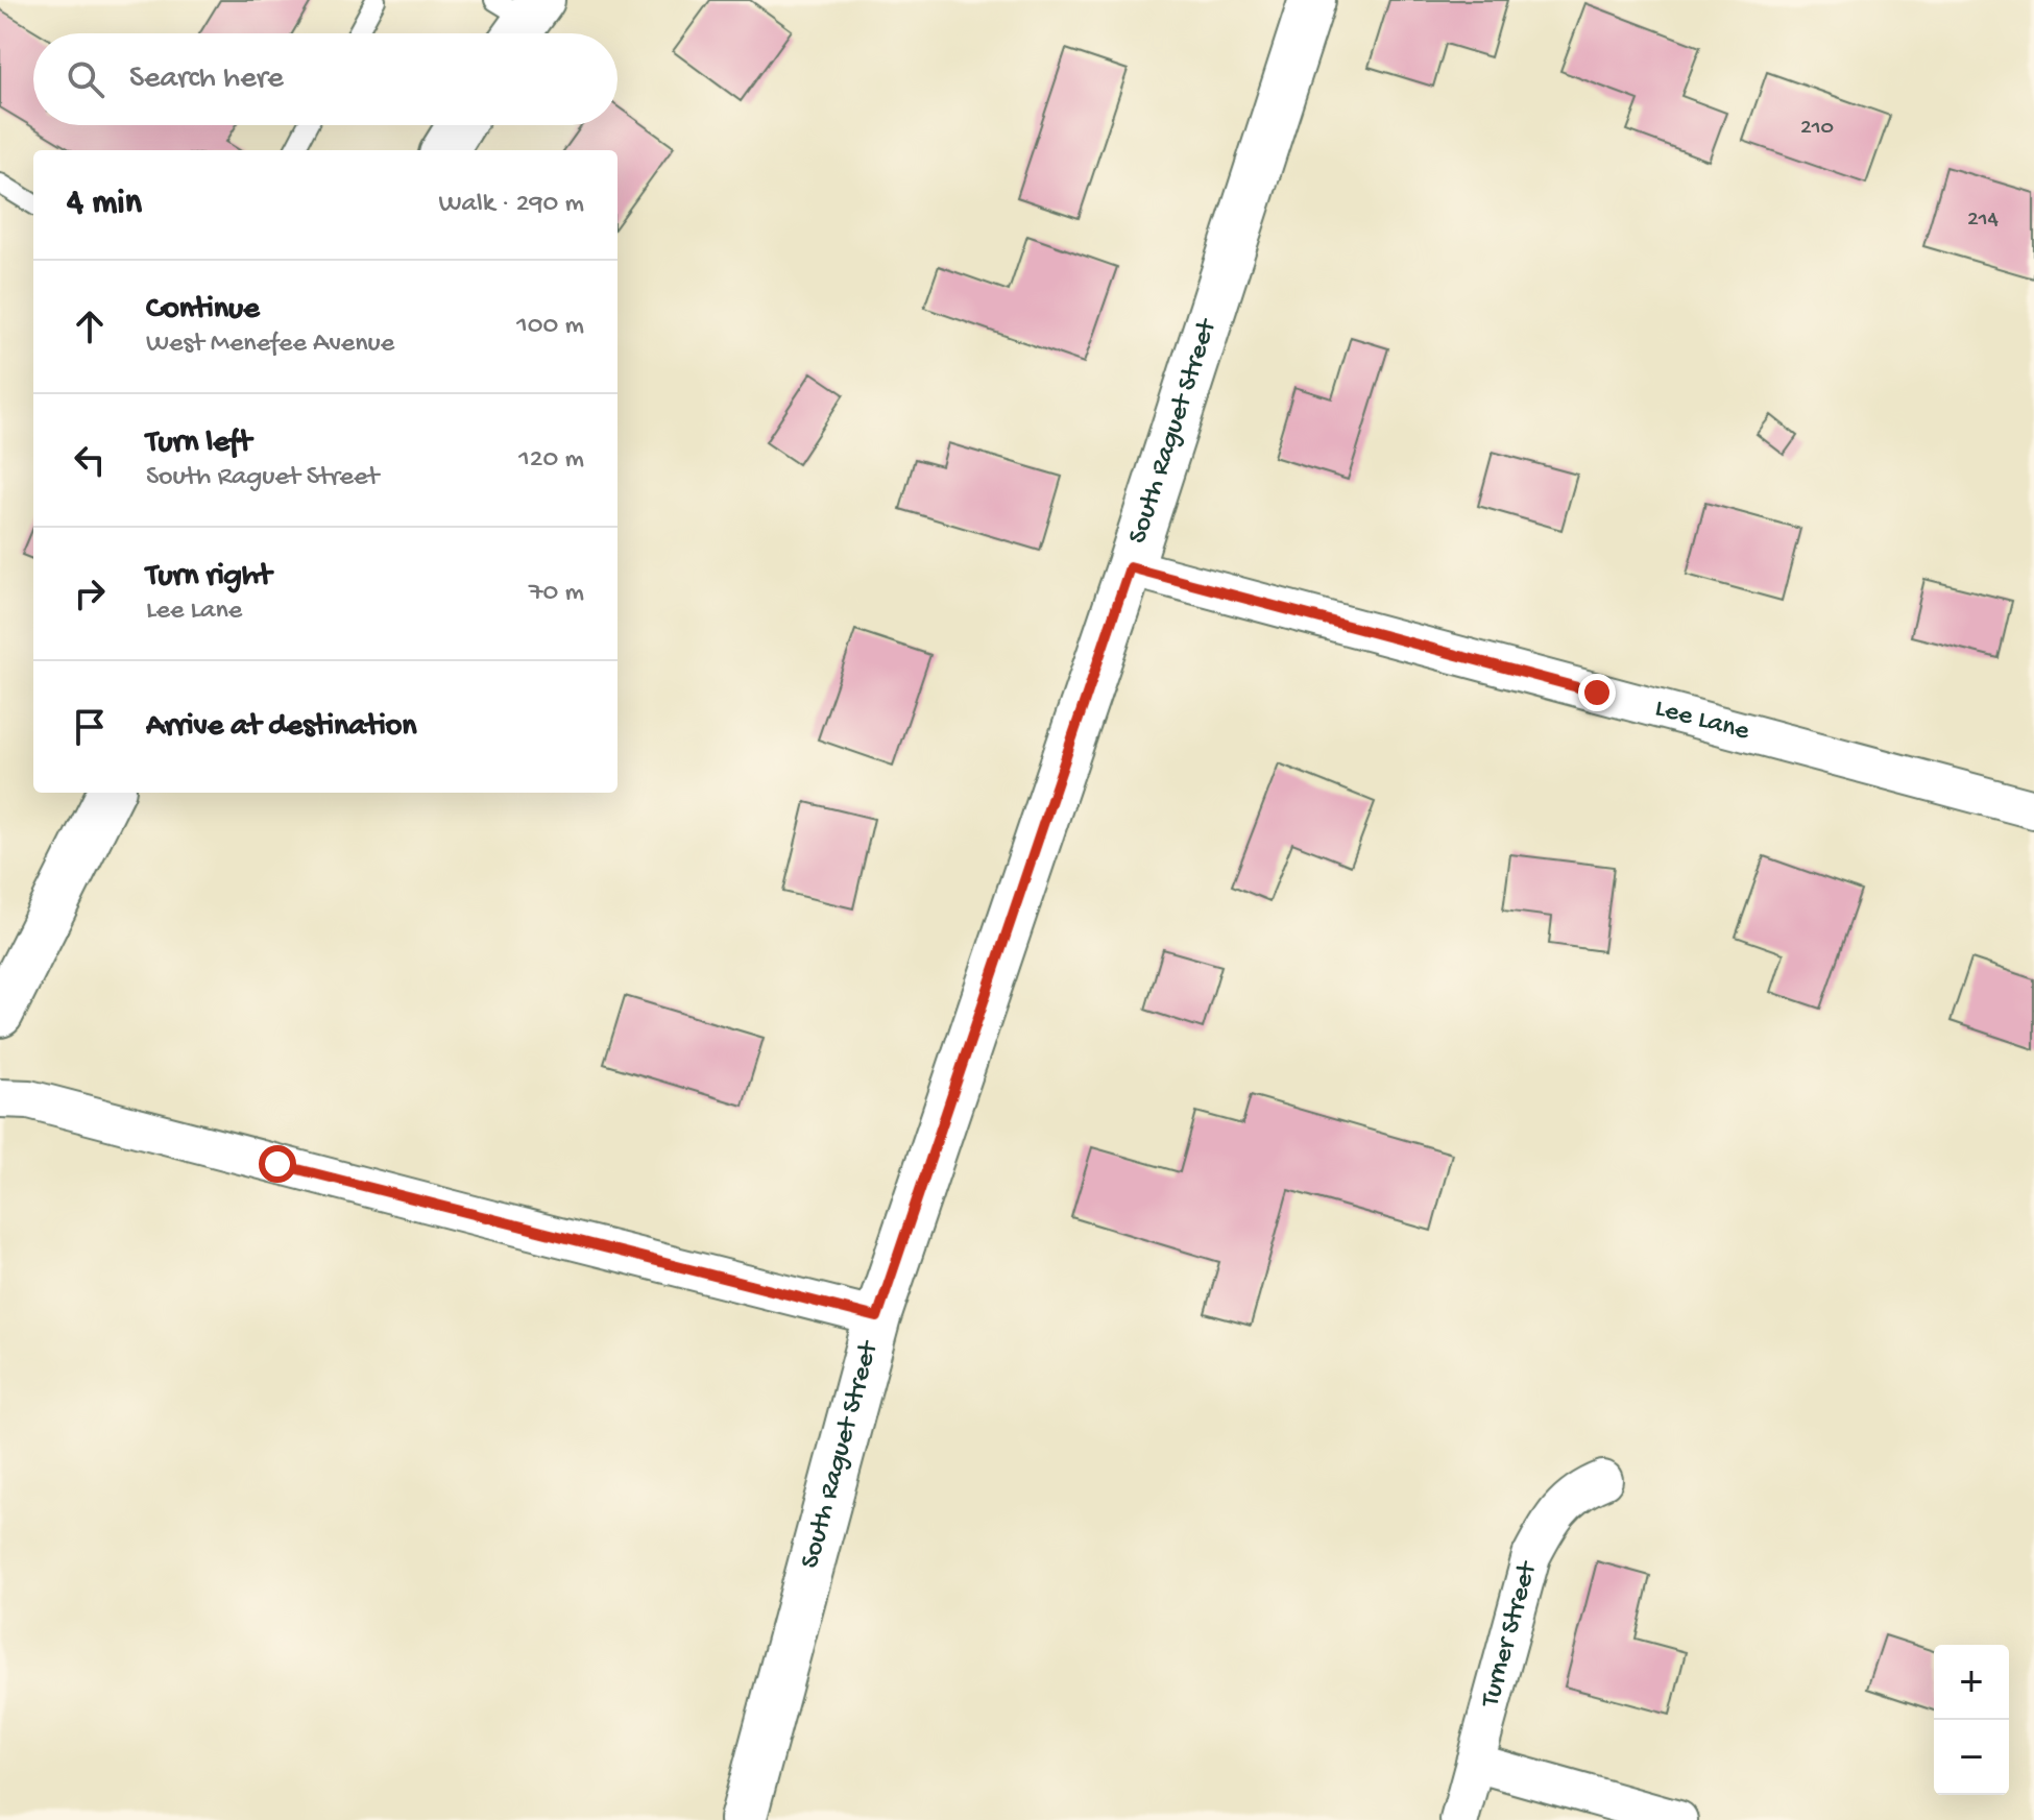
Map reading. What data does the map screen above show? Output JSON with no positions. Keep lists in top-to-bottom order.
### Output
{
  "streets": {
    "street": ["South Raguet Street", "Lee Lane", "Turner Street"]
  },
  "crossings": [
    ["South Raguet Street", "Lee Lane"]
  ],
  "house_numbers": ["210", "214"],
  "page": {
    "search": "Search here",
    "heading": ["4 min", "Walk · 290 m"],
    "list": [
      ["Continue", "West Menefee Avenue", "100 m"],
      ["Turn left", "South Raguet Street", "120 m"],
      ["Turn right", "Lee Lane", "70 m"],
      "Arrive at destination"
    ],
    "map_buttons": ["+", "−"]
  }
}
